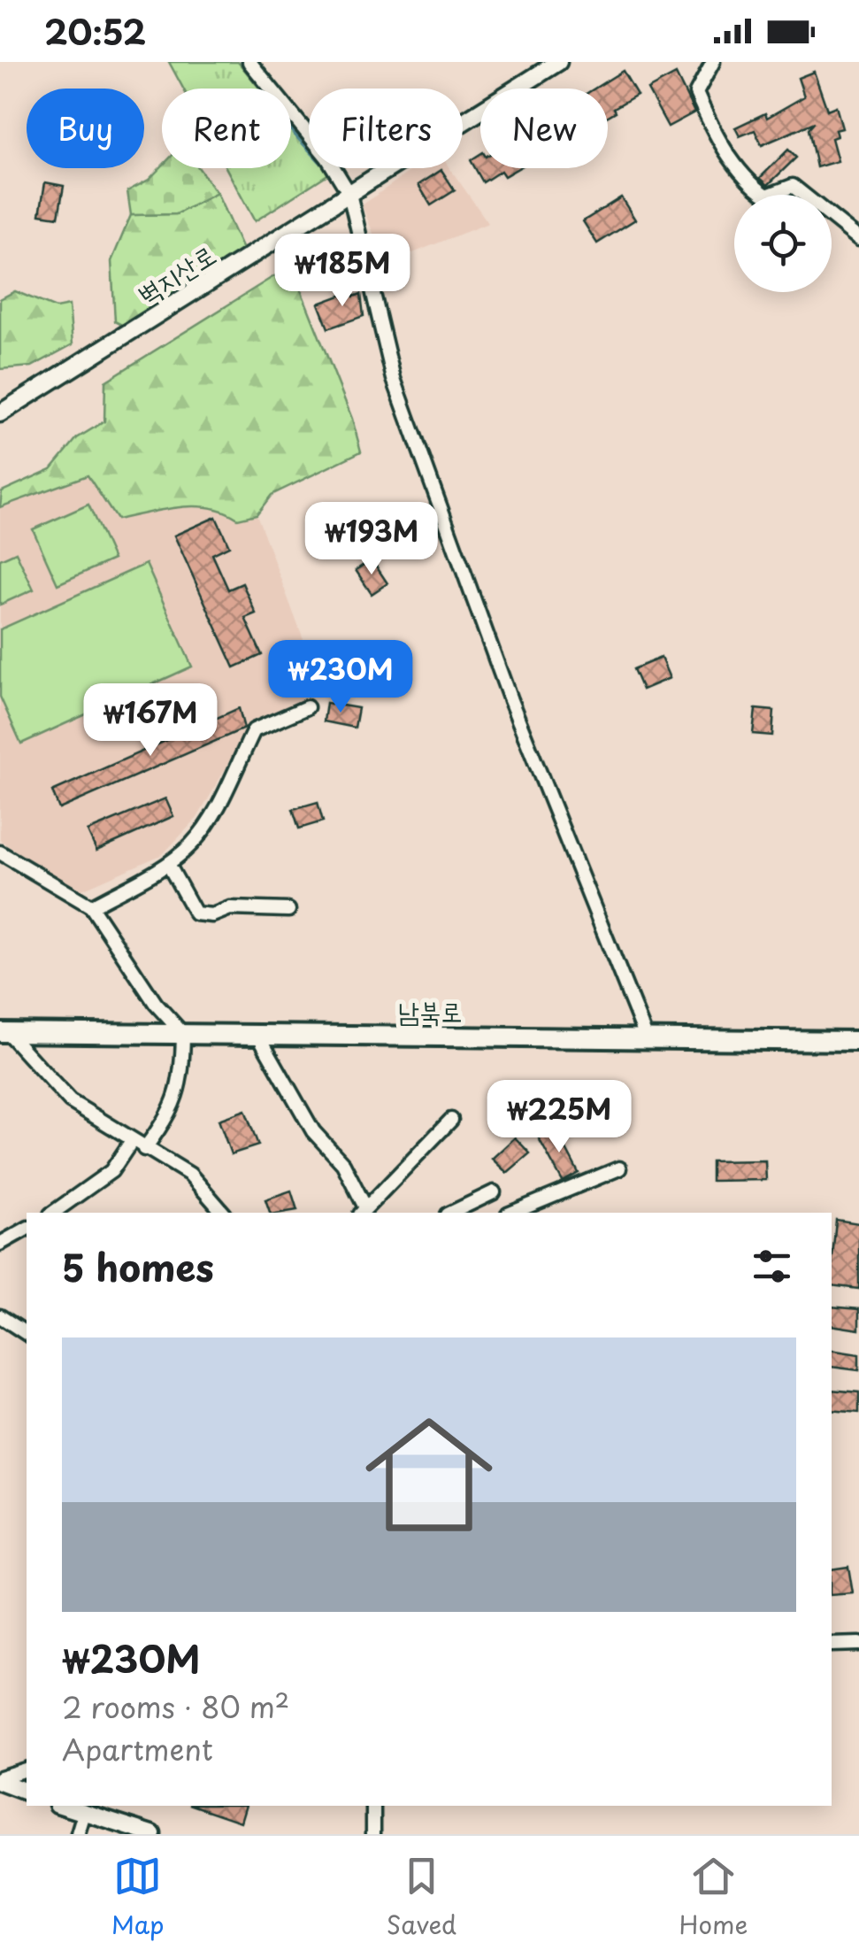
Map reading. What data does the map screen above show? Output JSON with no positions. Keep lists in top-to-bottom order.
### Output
{
  "streets": {
    "main road": ["남북로"],
    "street": ["벽지산로"]
  },
  "page": {
    "status": "20:52",
    "chip": [
      "Buy",
      "Rent",
      "Filters",
      "New"
    ],
    "price": [
      "₩185M",
      "₩193M",
      "₩230M",
      "₩167M",
      "₩225M"
    ],
    "heading": "5 homes",
    "list": [
      {
        "name": "₩230M",
        "note": "2 rooms · 80 m² · Apartment"
      }
    ],
    "tabs": ["Map", "Saved", "Home"]
  }
}
